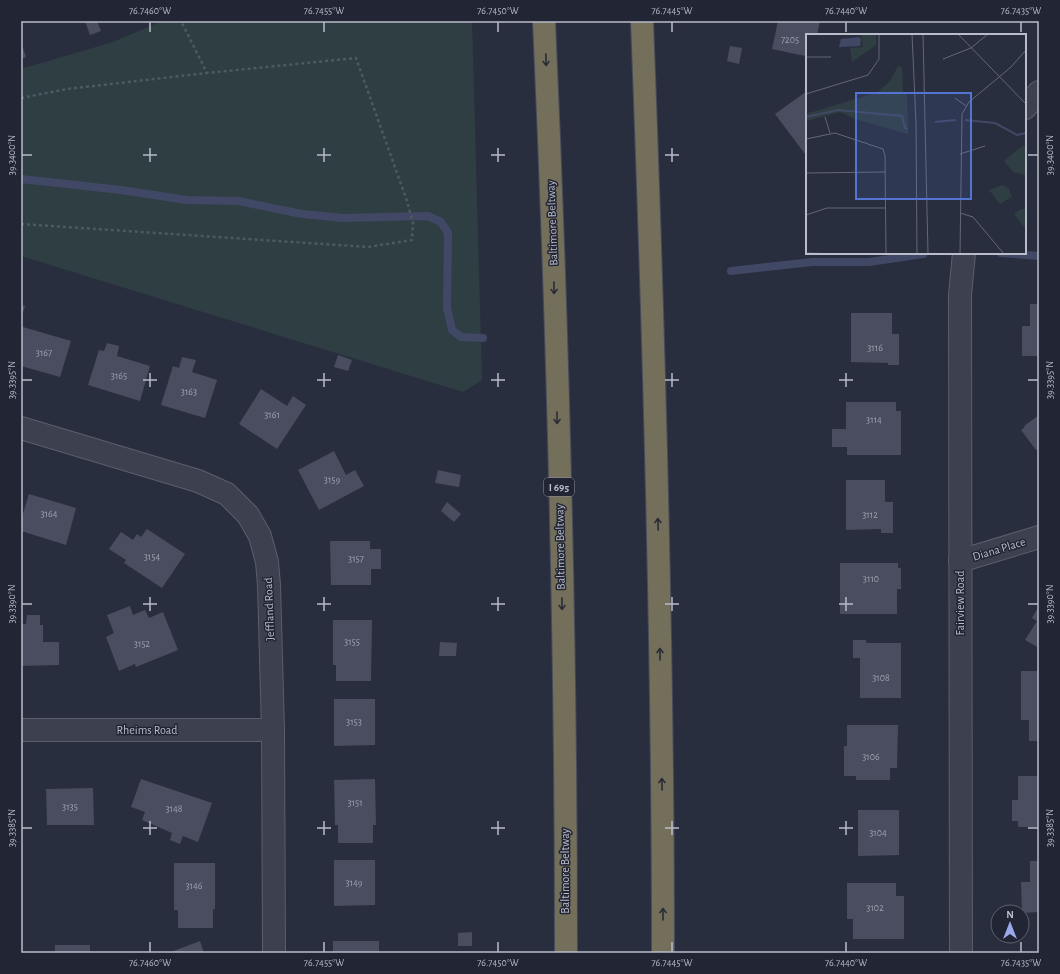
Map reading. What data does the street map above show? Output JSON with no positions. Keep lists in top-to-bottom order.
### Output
{
  "streets": {
    "highway": ["Baltimore Beltway", "I 695"],
    "street": [
      "Diana Place",
      "Fairview Road",
      "Jeffland Road",
      "Rheims Road"
    ]
  },
  "crossings": [
    ["Diana Place", "Fairview Road"],
    ["Jeffland Road", "Rheims Road"]
  ],
  "house_numbers": [
    "7205",
    "3116",
    "3167",
    "3165",
    "3163",
    "3161",
    "3114",
    "3159",
    "3164",
    "3112",
    "3154",
    "3157",
    "3110",
    "3155",
    "3152",
    "3108",
    "3153",
    "3106",
    "3151",
    "3135",
    "3148",
    "3104",
    "3149",
    "3146",
    "3102"
  ],
  "north": "top",
  "coordinates": [
    "76.7460°W",
    "76.7455°W",
    "76.7450°W",
    "76.7445°W",
    "76.7440°W",
    "76.7435°W",
    "39.3400°N",
    "39.3395°N",
    "39.3390°N",
    "39.3385°N"
  ]
}
